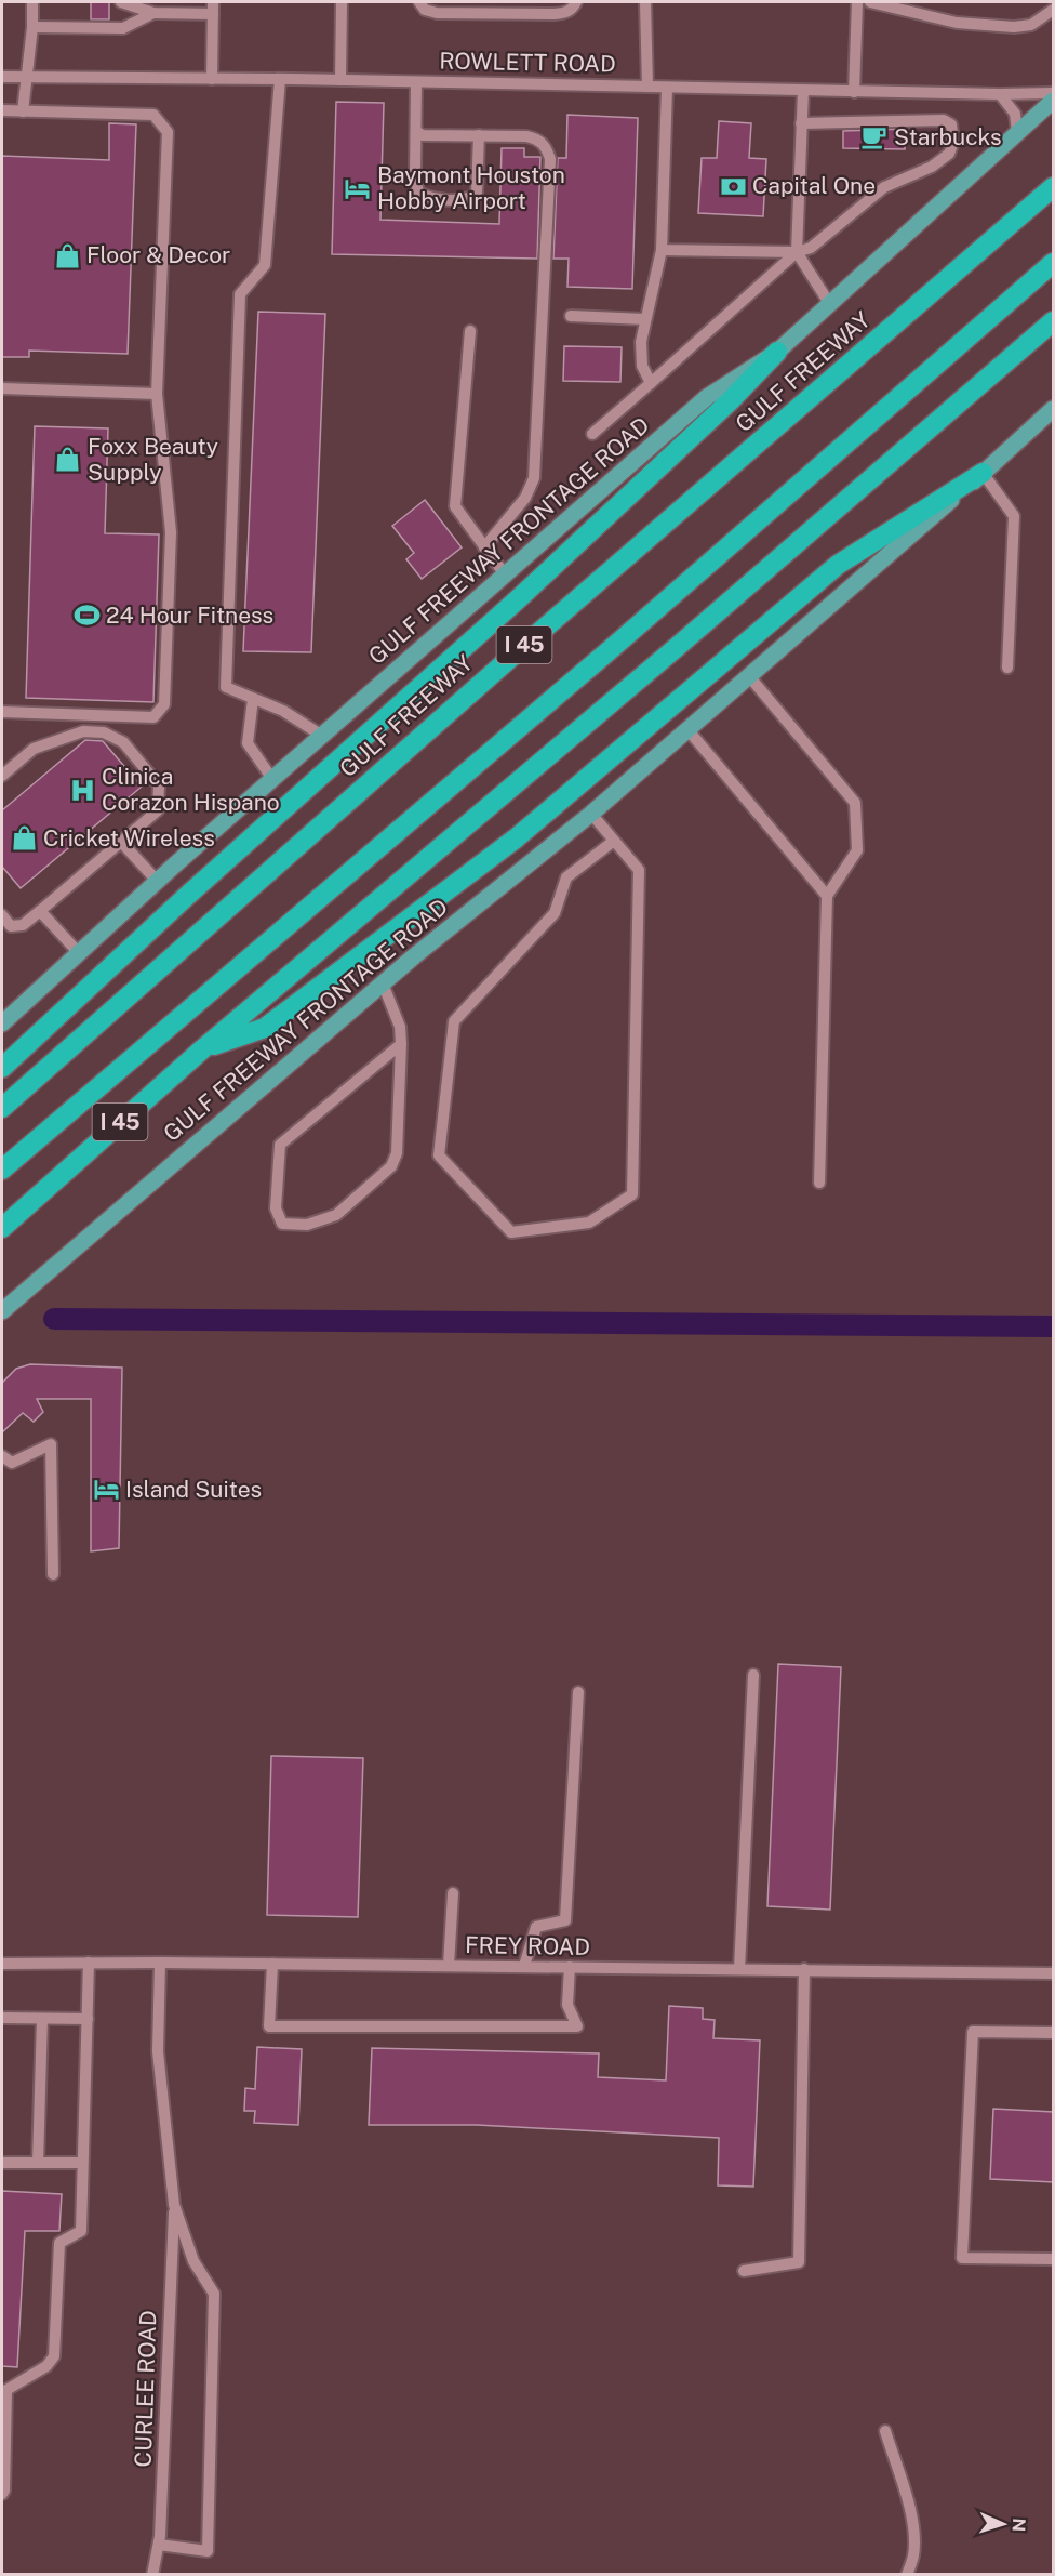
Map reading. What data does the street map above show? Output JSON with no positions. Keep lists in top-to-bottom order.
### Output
{
  "streets": {
    "highway": ["GULF FREEWAY", "I 45"],
    "main road": ["GULF FREEWAY FRONTAGE ROAD"],
    "street": ["ROWLETT ROAD", "FREY ROAD", "CURLEE ROAD"]
  },
  "places": {
    "cafe": ["Starbucks"],
    "bank": ["Capital One"],
    "hotel": ["Baymont Houston Hobby Airport", "Island Suites"],
    "shop": ["Floor & Decor", "Foxx Beauty Supply", "Cricket Wireless"],
    "sports": ["24 Hour Fitness"],
    "hospital": ["Clinica Corazon Hispano"]
  },
  "north": "right"
}
